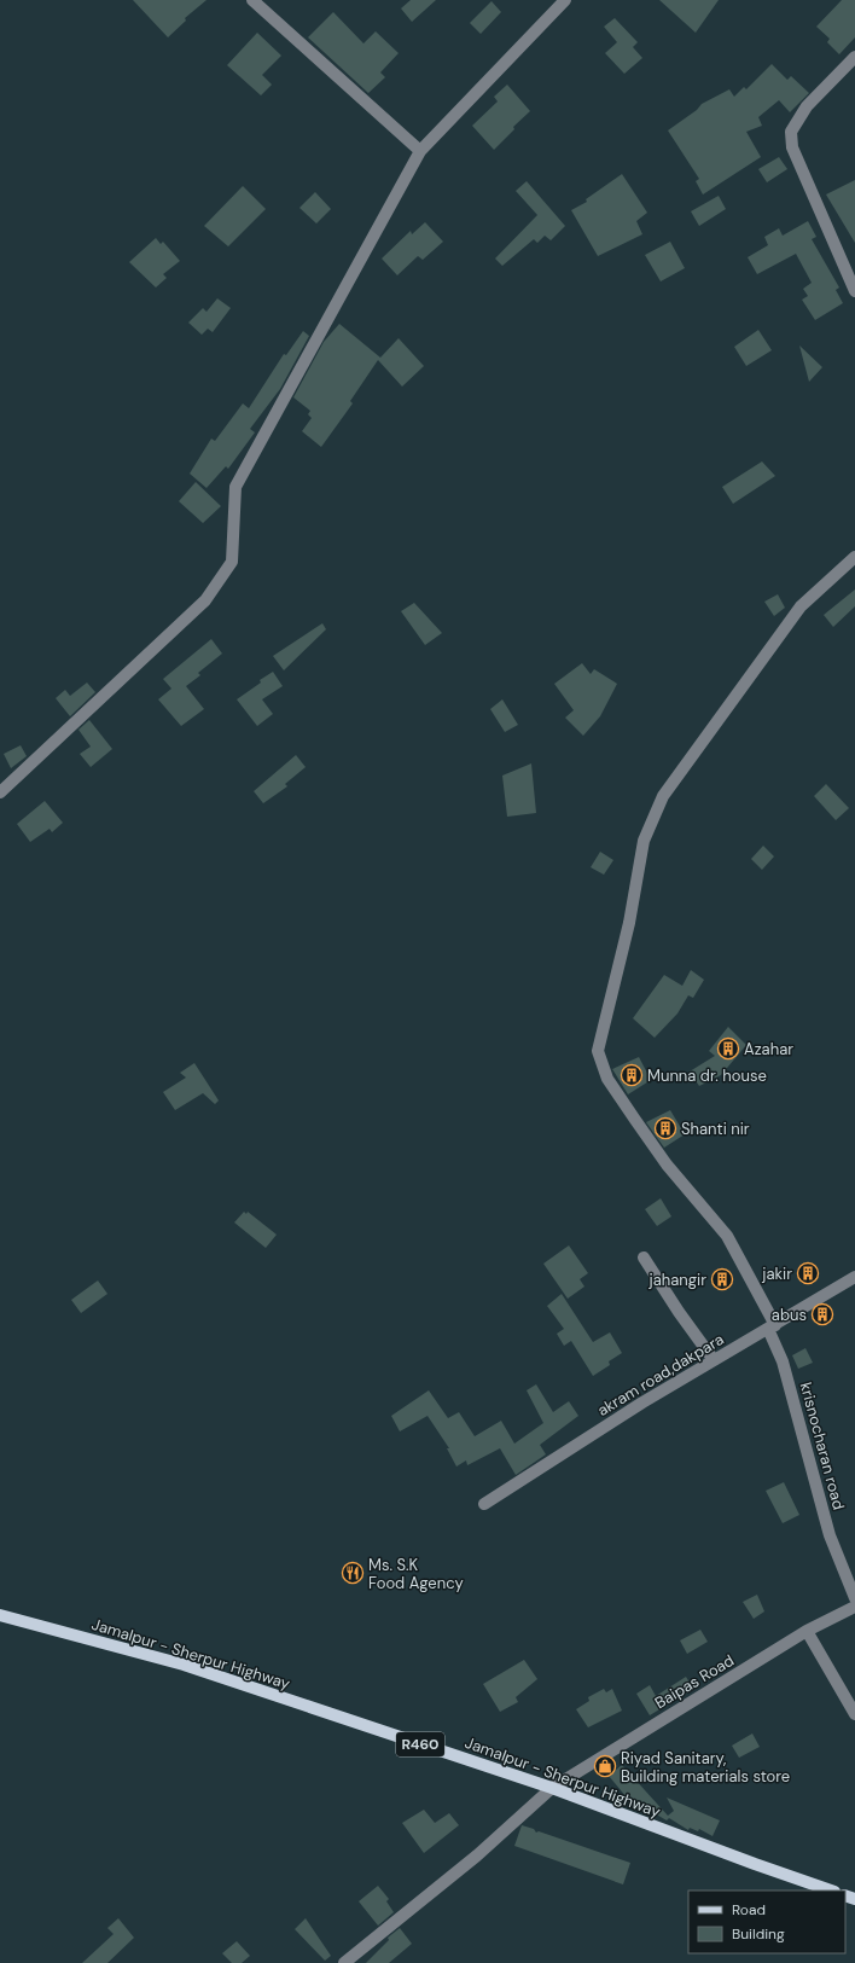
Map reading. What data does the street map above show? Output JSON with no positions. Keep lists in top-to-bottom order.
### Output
{
  "streets": {
    "main road": ["Jamalpur - Sherpur Highway", "R460"],
    "street": ["akram road,dakpara", "krisnocharan road", "Baipas Road"]
  },
  "crossings": [
    ["akram road,dakpara", "krisnocharan road"],
    ["Jamalpur - Sherpur Highway", "Baipas Road"]
  ],
  "places": {
    "building": [
      "Azahar",
      "Munna dr. house",
      "Shanti nir",
      "jakir",
      "jahangir",
      "abus"
    ],
    "restaurant": ["Ms. S.K Food Agency"],
    "shop": ["Riyad Sanitary, Building materials store"]
  },
  "legend": ["Road", "Building"]
}
